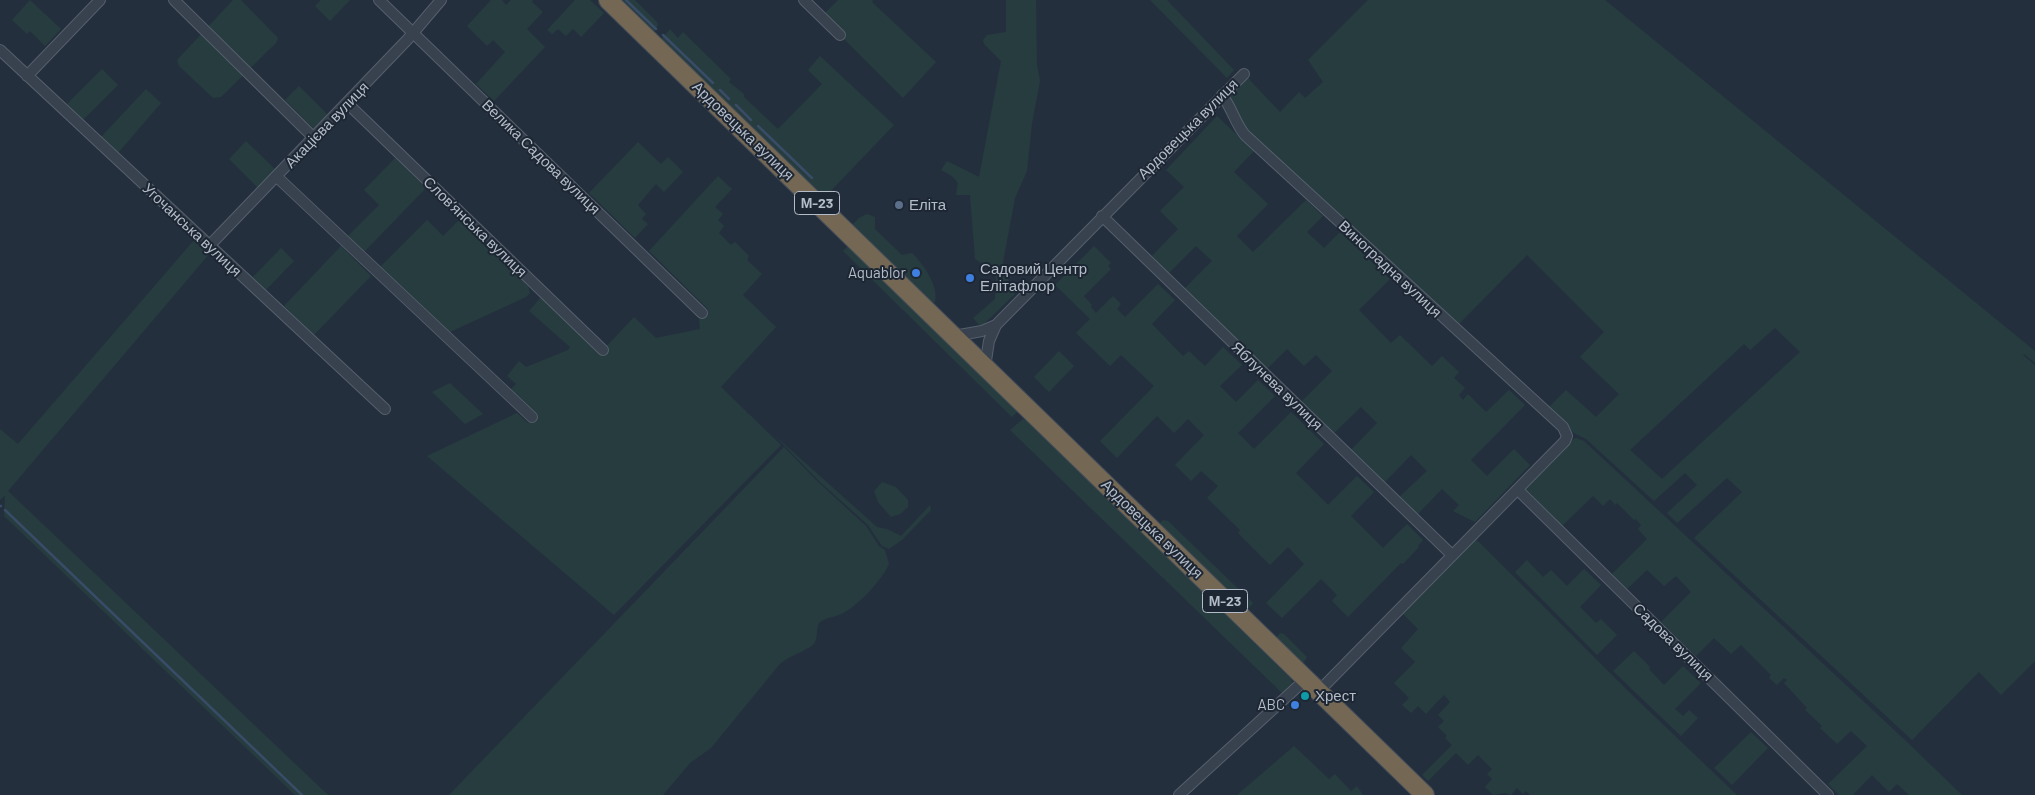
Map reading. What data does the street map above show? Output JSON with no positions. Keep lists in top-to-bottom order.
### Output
{
  "streets": {
    "highway": ["Ардовецька вулиця", "М-23"],
    "street": [
      "Акацієва вулиця",
      "Велика Садова вулиця",
      "Словʼянська вулиця",
      "Угочанська вулиця",
      "Виноградна вулиця",
      "Яблунева вулиця",
      "Садова вулиця"
    ]
  },
  "crossings": [
    ["Акацієва вулиця", "Велика Садова вулиця"],
    ["Акацієва вулиця", "Словʼянська вулиця"],
    ["Акацієва вулиця", "Угочанська вулиця"],
    ["Ардовецька вулиця", "Виноградна вулиця"],
    ["Ардовецька вулиця", "Яблунева вулиця"],
    ["Виноградна вулиця", "Садова вулиця"]
  ],
  "places": [
    "Еліта",
    "Aquablor",
    "Садовий Центр Елітафлор",
    "Хрест",
    "ABC"
  ]
}
